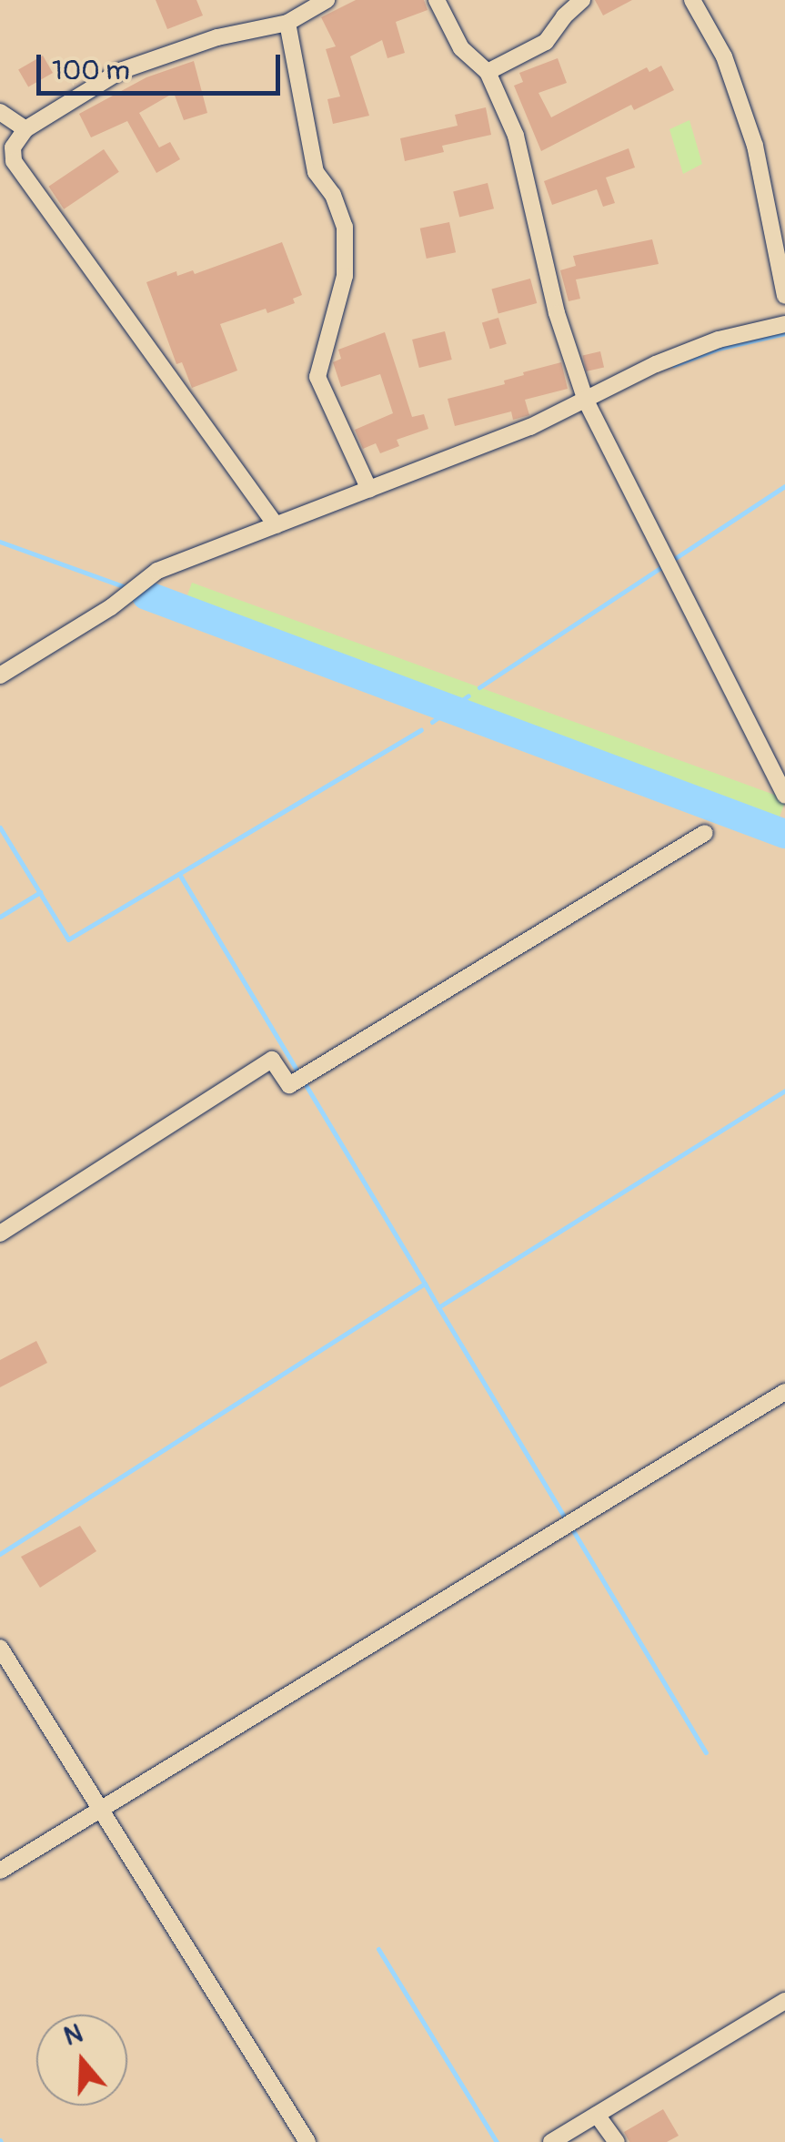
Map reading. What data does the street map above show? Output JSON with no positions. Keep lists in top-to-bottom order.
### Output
{
  "scale_bar": "100 m",
  "north": "top"
}
